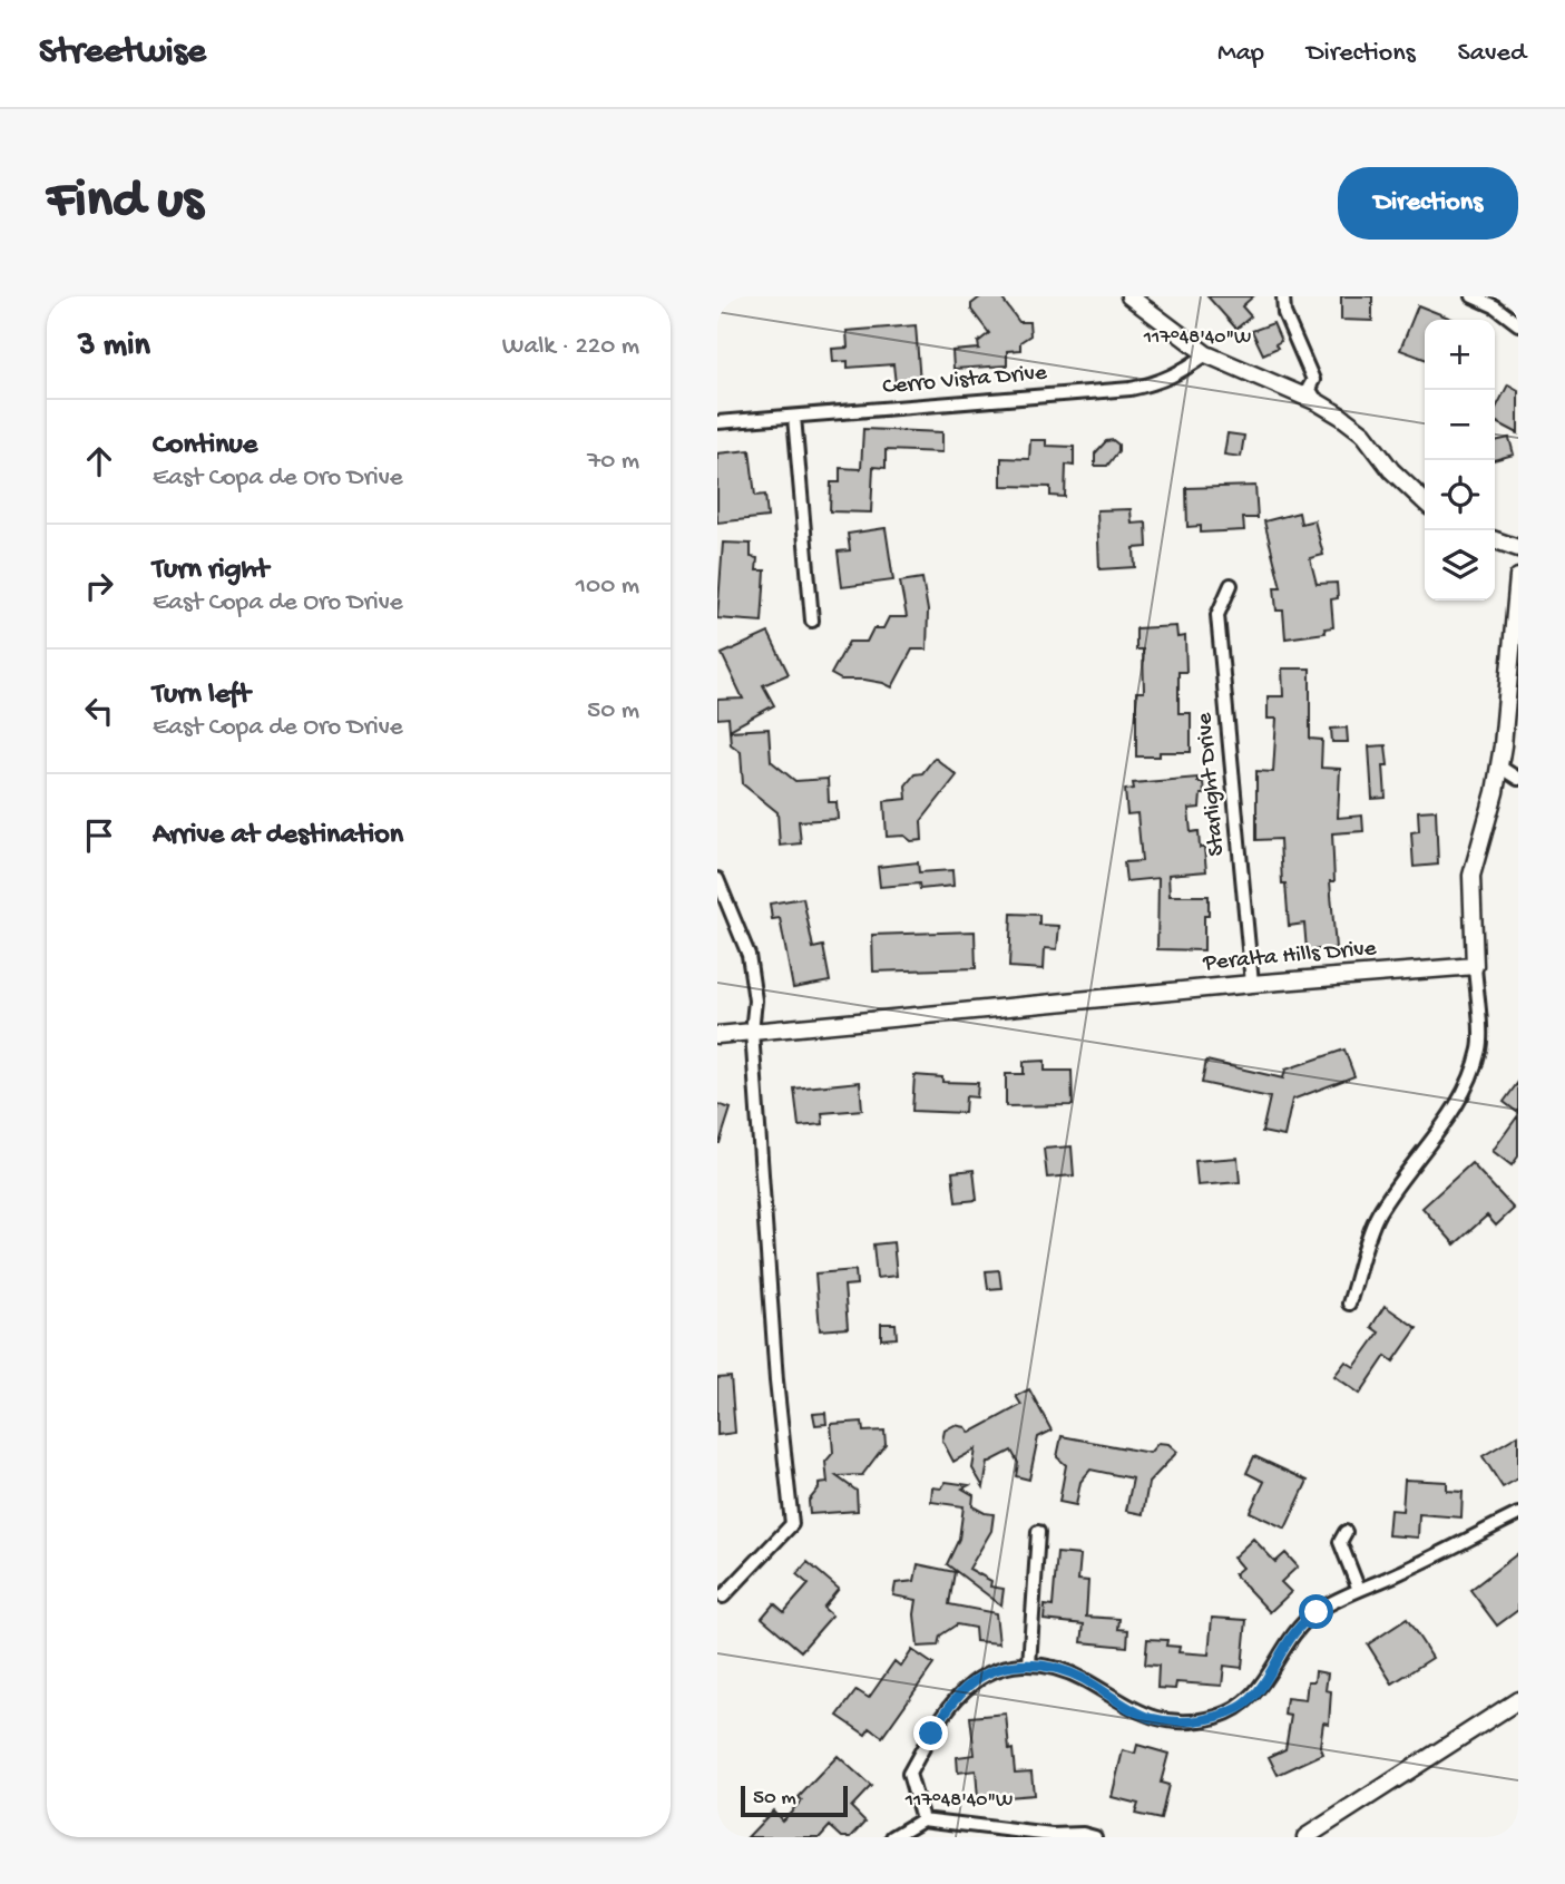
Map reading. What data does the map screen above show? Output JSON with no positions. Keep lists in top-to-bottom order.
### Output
{
  "streets": {
    "street": ["Cerro Vista Drive", "Starlight Drive", "Peralta Hills Drive"]
  },
  "crossings": [
    ["Starlight Drive", "Peralta Hills Drive"]
  ],
  "scale_bar": "50 m",
  "page": {
    "header": "Streetwise",
    "nav": ["Map", "Directions", "Saved"],
    "buttons": "Directions",
    "title": "Find us",
    "heading": ["3 min", "Walk · 220 m"],
    "map_buttons": ["+", "−"],
    "list": [
      ["Continue", "East Copa de Oro Drive", "70 m"],
      ["Turn right", "East Copa de Oro Drive", "100 m"],
      ["Turn left", "East Copa de Oro Drive", "50 m"],
      "Arrive at destination"
    ],
    "scale": "50 m"
  },
  "coordinates": ["117°48'40\"W"]
}
